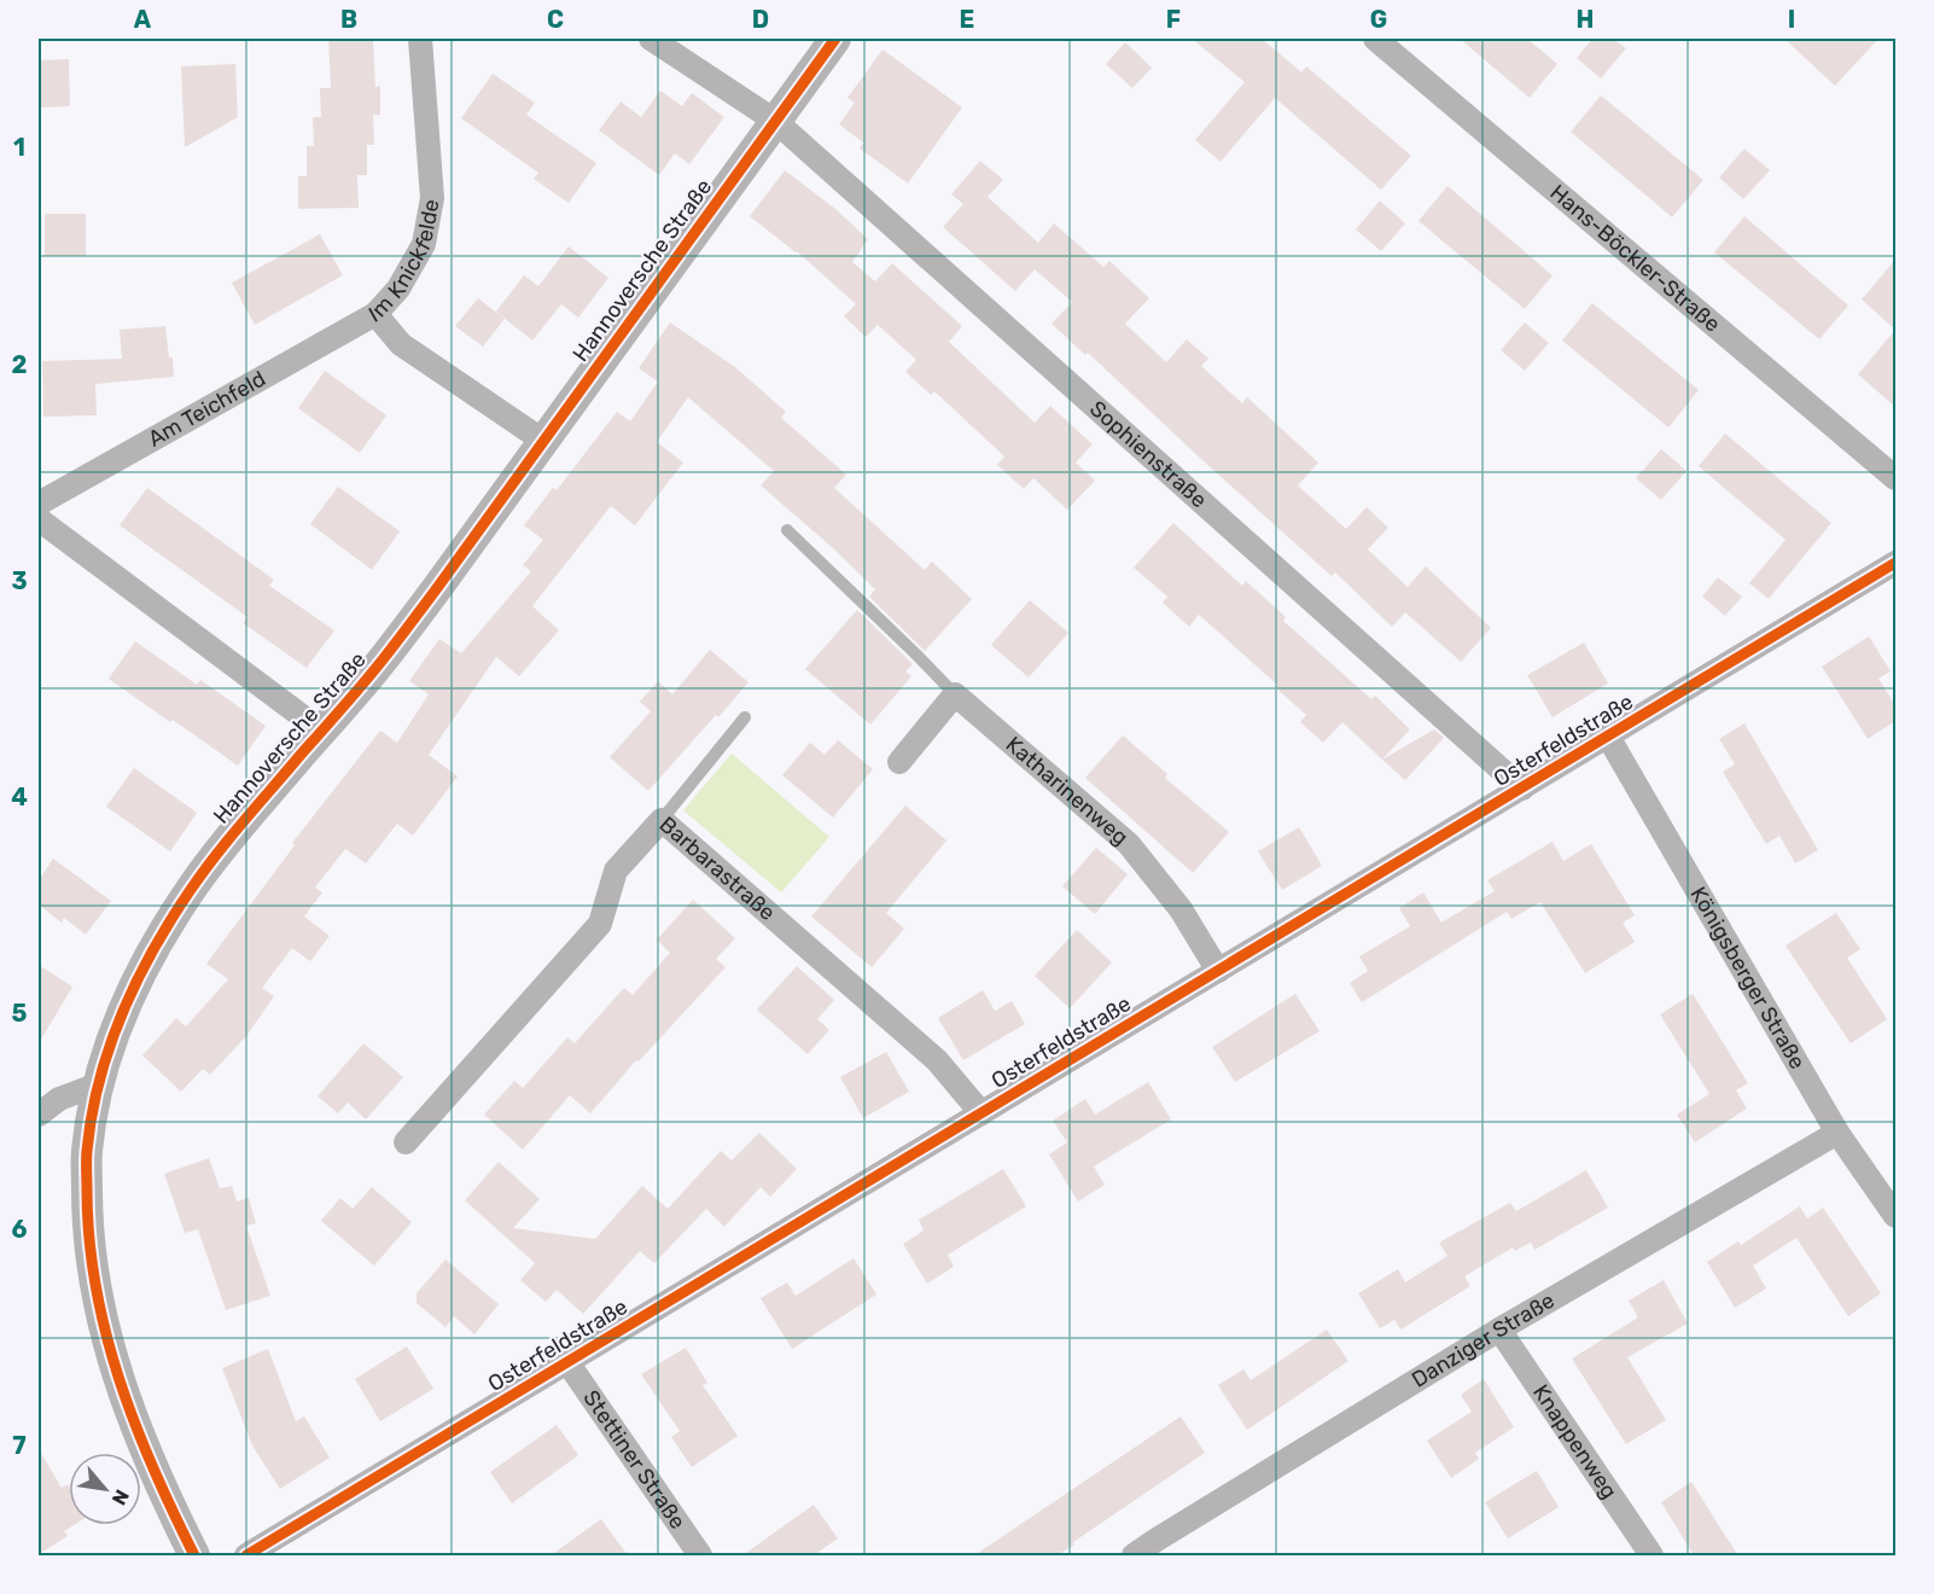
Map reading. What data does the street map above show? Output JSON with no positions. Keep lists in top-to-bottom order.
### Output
{
  "streets": {
    "street": [
      "Im Knickfelde",
      "Hans-Böckler-Straße",
      "Hannoversche Straße",
      "Am Teichfeld",
      "Sophienstraße",
      "Osterfeldstraße",
      "Katharinenweg",
      "Barbarastraße",
      "Königsberger Straße",
      "Danziger Straße",
      "Knappenweg",
      "Stettiner Straße"
    ]
  },
  "crossings": [
    ["Im Knickfelde", "Hannoversche Straße"],
    ["Im Knickfelde", "Am Teichfeld"],
    ["Hannoversche Straße", "Am Teichfeld"],
    ["Hannoversche Straße", "Sophienstraße"],
    ["Sophienstraße", "Osterfeldstraße"],
    ["Osterfeldstraße", "Katharinenweg"],
    ["Osterfeldstraße", "Barbarastraße"],
    ["Osterfeldstraße", "Königsberger Straße"],
    ["Osterfeldstraße", "Stettiner Straße"],
    ["Königsberger Straße", "Danziger Straße"],
    ["Danziger Straße", "Knappenweg"]
  ],
  "north": "bottom right",
  "grid": {
    "columns": [
      "A",
      "B",
      "C",
      "D",
      "E",
      "F",
      "G",
      "H",
      "I"
    ],
    "rows": [
      "1",
      "2",
      "3",
      "4",
      "5",
      "6",
      "7"
    ]
  }
}
